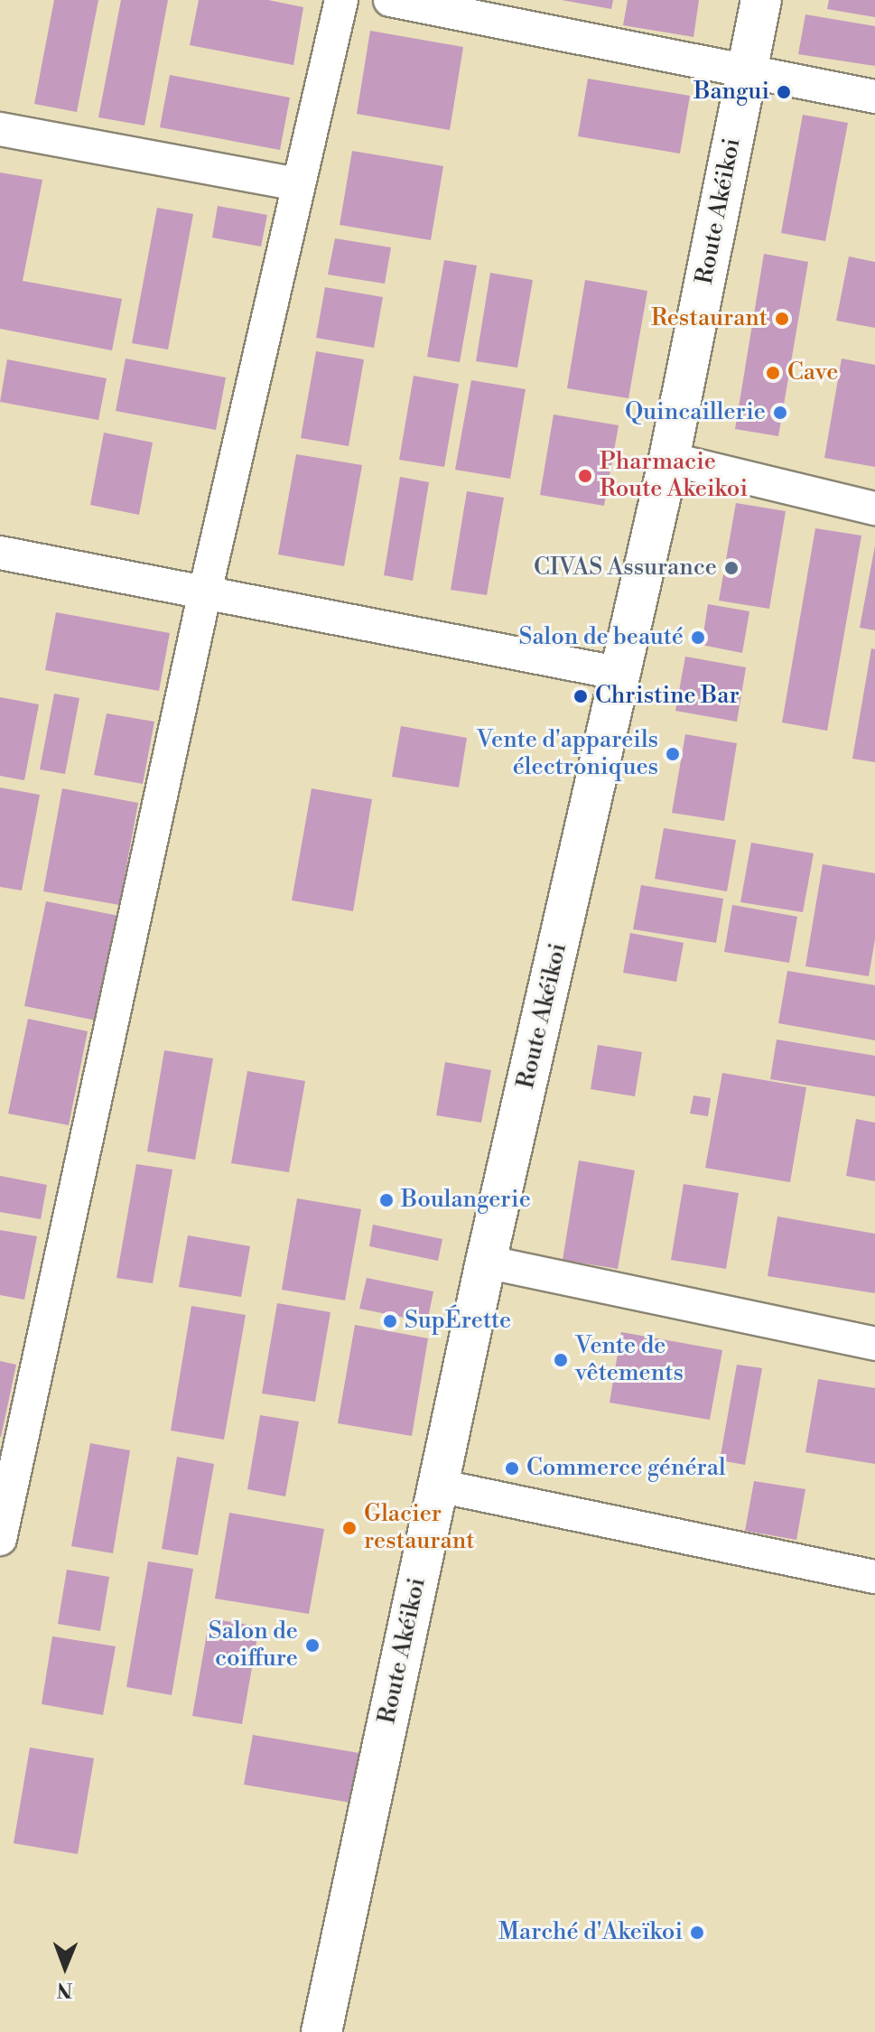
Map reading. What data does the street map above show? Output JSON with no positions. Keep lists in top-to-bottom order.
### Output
{
  "streets": {
    "street": ["Route Akéikoi"]
  },
  "places": [
    "Bangui",
    "Restaurant",
    "Cave",
    "Quincaillerie",
    "Pharmacie Route Akeikoi",
    "CIVAS Assurance",
    "Salon de beauté",
    "Christine Bar",
    "Vente d'appareils électroniques",
    "Boulangerie",
    "SupÉrette",
    "Vente de vêtements",
    "Commerce général",
    "Glacier restaurant",
    "Salon de coiffure",
    "Marché d'Akeïkoi"
  ],
  "north": "bottom"
}
